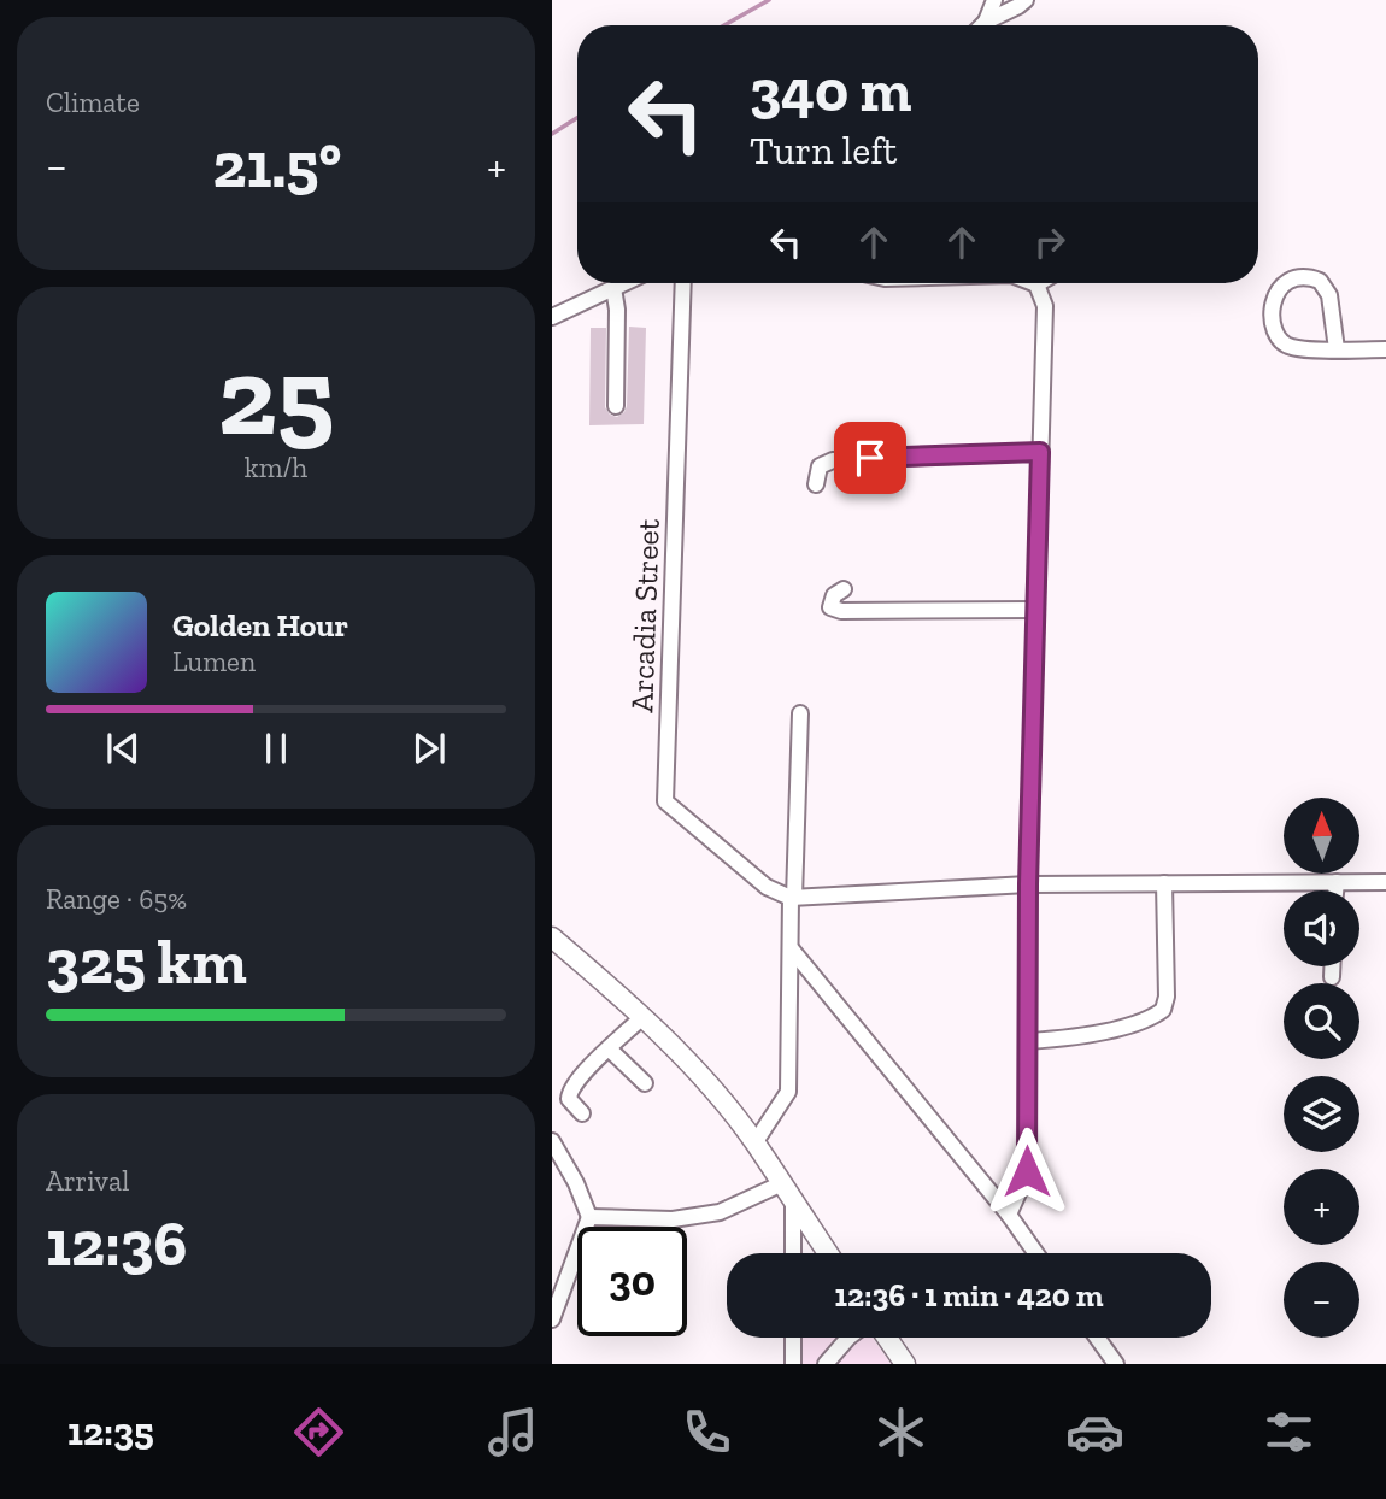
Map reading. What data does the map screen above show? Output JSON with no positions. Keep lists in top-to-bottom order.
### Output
{
  "streets": {
    "street": ["Arcadia Street"]
  },
  "north": "top",
  "page": {
    "tile": [
      "Climate",
      ["25", "km/h"],
      ["Range · 65%", "325 km"],
      ["Arrival", "12:36"]
    ],
    "turn": ["340 m", "Turn left"],
    "heat": ["−", "21.5°", "+"],
    "song": ["Golden Hour", "Lumen"],
    "map_buttons": ["+", "−"],
    "limit": "30",
    "trip": "12:36 · 1 min · 420 m",
    "tabs": "12:35"
  }
}
